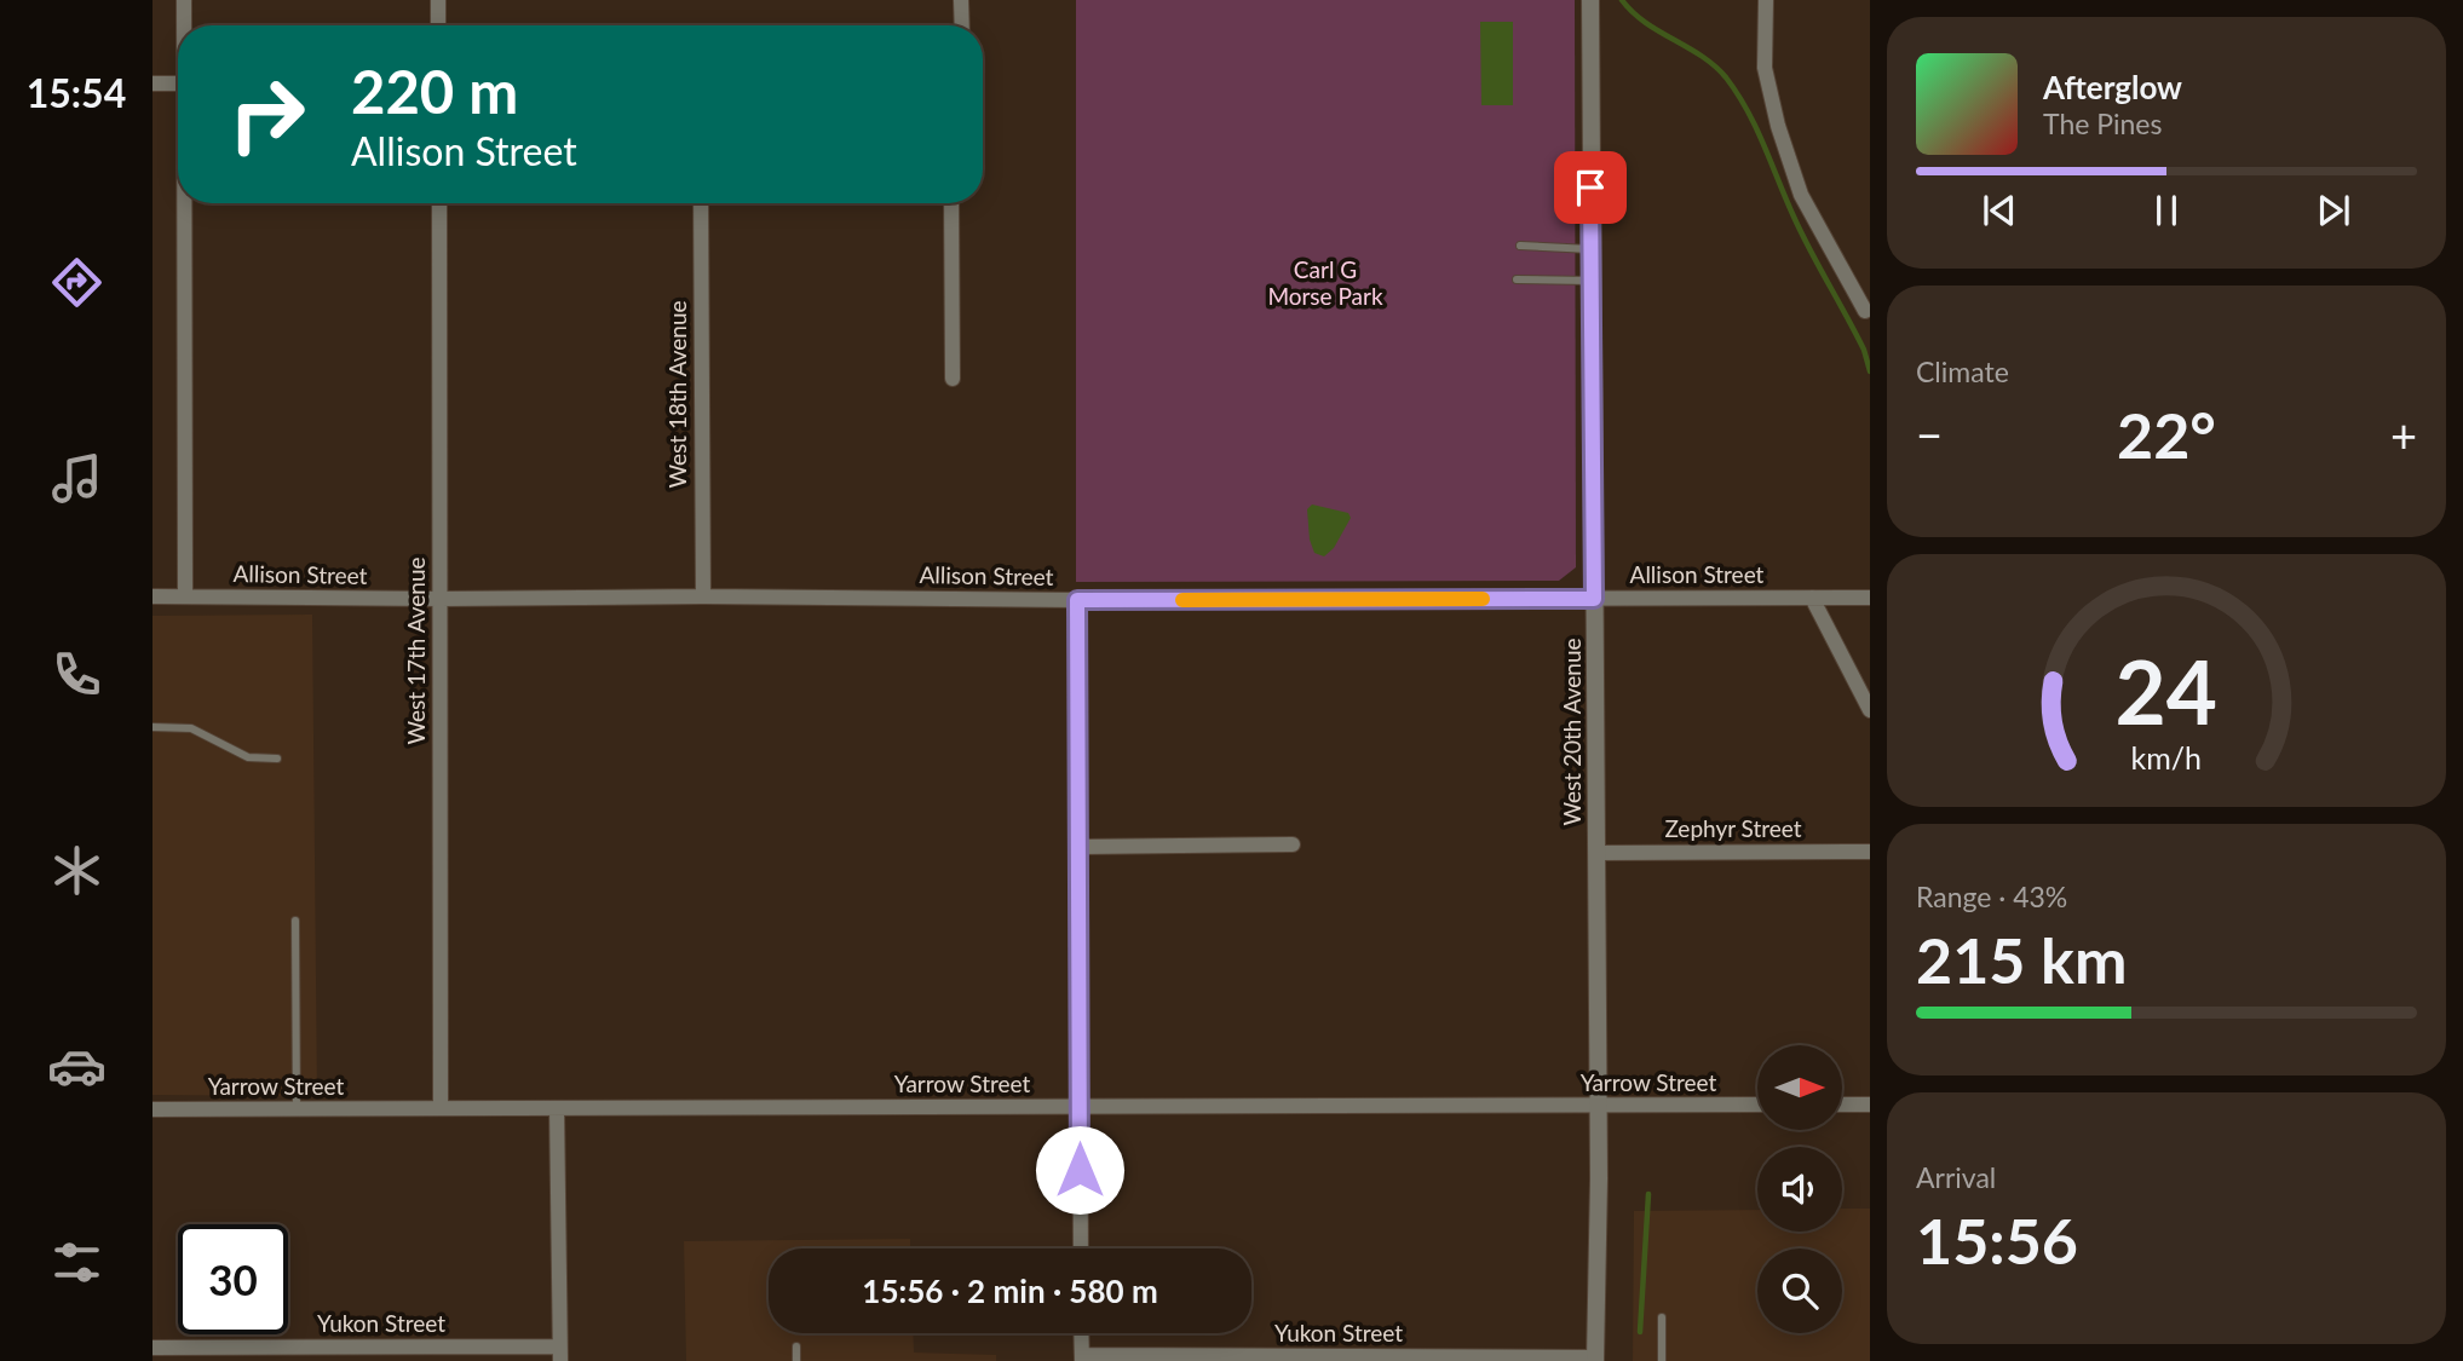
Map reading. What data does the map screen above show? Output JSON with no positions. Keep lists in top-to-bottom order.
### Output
{
  "streets": {
    "street": [
      "West 18th Avenue",
      "Allison Street",
      "West 17th Avenue",
      "West 20th Avenue",
      "Zephyr Street",
      "Yarrow Street",
      "Yukon Street"
    ]
  },
  "crossings": [
    ["West 18th Avenue", "Allison Street"],
    ["Allison Street", "West 17th Avenue"],
    ["Allison Street", "West 20th Avenue"],
    ["West 17th Avenue", "Yarrow Street"],
    ["West 20th Avenue", "Zephyr Street"],
    ["West 20th Avenue", "Yarrow Street"],
    ["West 20th Avenue", "Yukon Street"]
  ],
  "parks": ["Carl G Morse Park"],
  "north": "right",
  "page": {
    "tabs": "15:54",
    "turn": ["220 m", "Allison Street"],
    "song": ["Afterglow", "The Pines"],
    "tile": [
      "Climate",
      ["Range · 43%", "215 km"],
      ["Arrival", "15:56"]
    ],
    "heat": ["−", "22°", "+"],
    "limit": "30",
    "trip": "15:56 · 2 min · 580 m",
    "gauge": ["24", "km/h"]
  }
}
